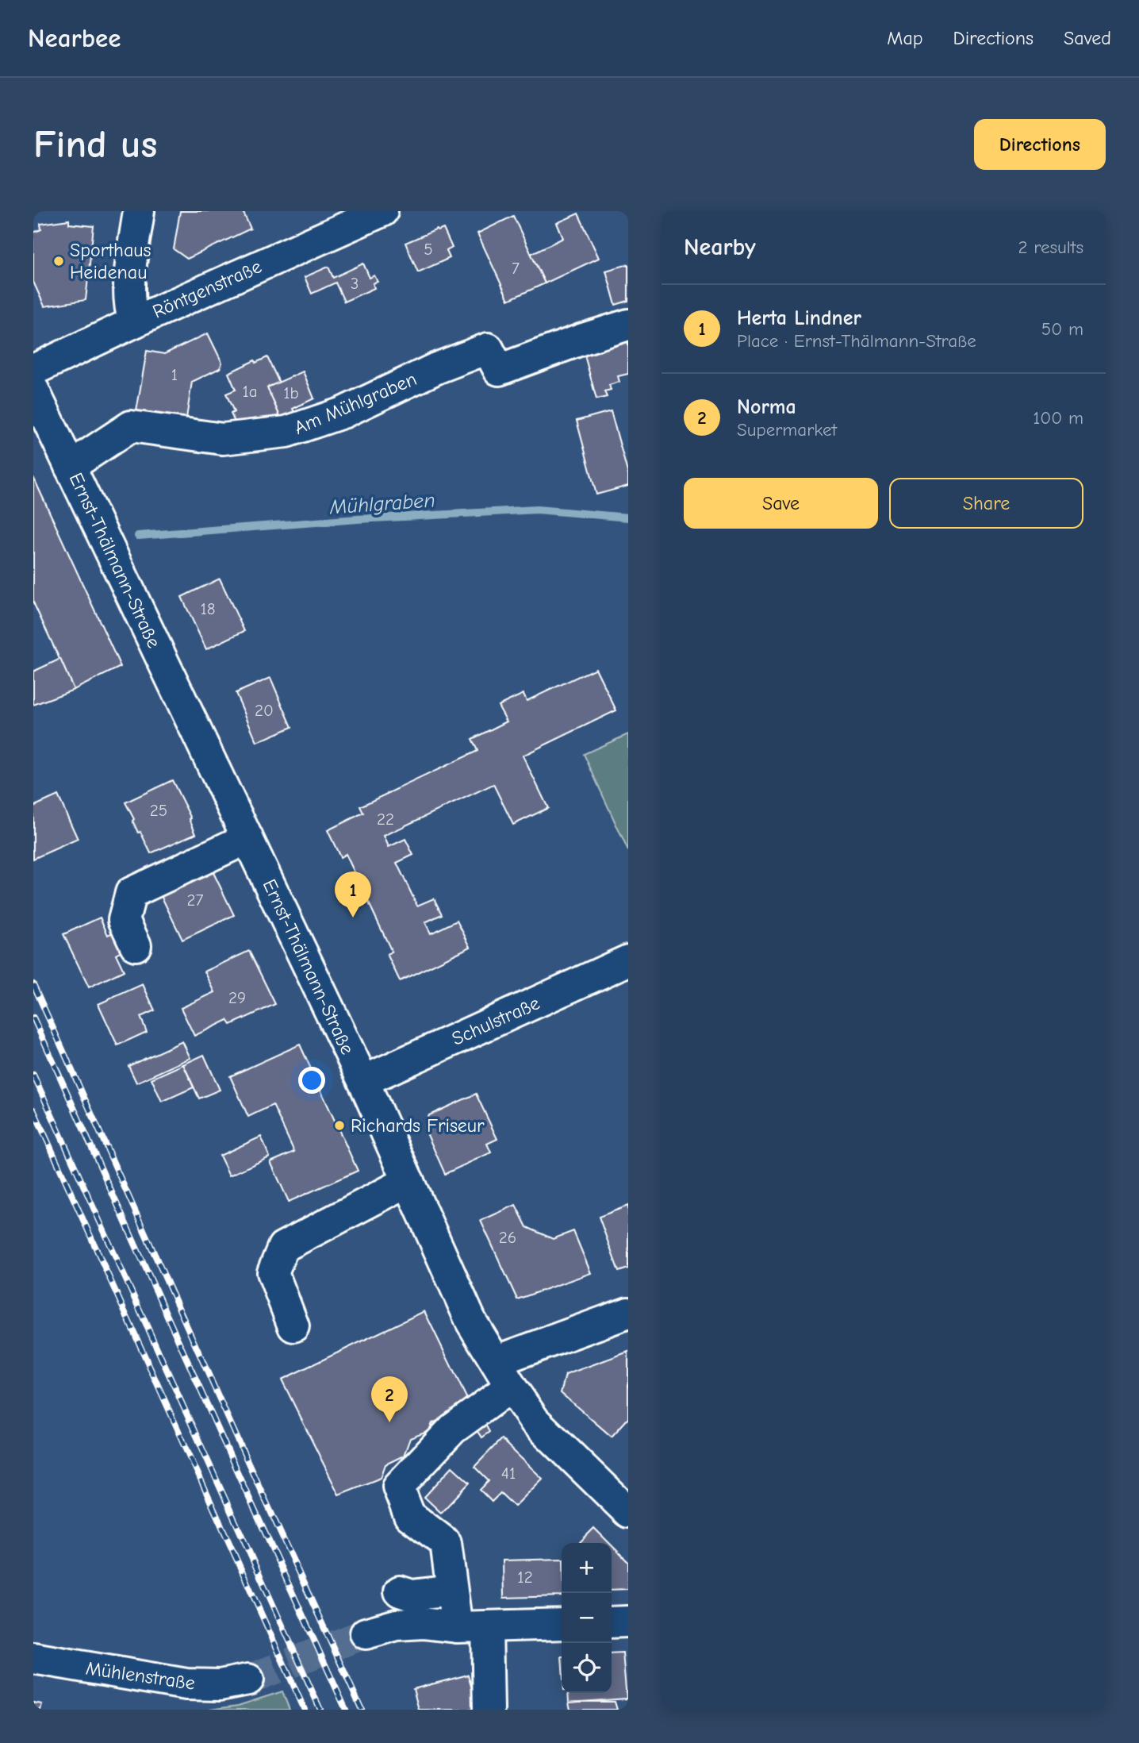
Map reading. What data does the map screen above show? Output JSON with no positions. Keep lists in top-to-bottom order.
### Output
{
  "streets": {
    "street": [
      "Röntgenstraße",
      "Am Mühlgraben",
      "Ernst-Thälmann-Straße",
      "Schulstraße",
      "Mühlenstraße"
    ]
  },
  "crossings": [
    ["Am Mühlgraben", "Ernst-Thälmann-Straße"],
    ["Ernst-Thälmann-Straße", "Schulstraße"]
  ],
  "water": ["Mühlgraben"],
  "places": ["Sporthaus Heidenau", "Richards Friseur"],
  "house_numbers": [
    "5",
    "7",
    "3",
    "1",
    "1a",
    "1b",
    "18",
    "20",
    "25",
    "22",
    "27",
    "29",
    "26",
    "41",
    "12"
  ],
  "page": {
    "header": "Nearbee",
    "nav": ["Map", "Directions", "Saved"],
    "buttons": [
      "Directions",
      ["Save", "Share"]
    ],
    "title": "Find us",
    "heading": ["Nearby", "2 results"],
    "list": [
      {
        "mark": "1",
        "name": "Herta Lindner",
        "note": "Place · Ernst-Thälmann-Straße",
        "value": "50 m"
      },
      {
        "mark": "2",
        "name": "Norma",
        "note": "Supermarket",
        "value": "100 m"
      }
    ],
    "pins": ["1", "2"],
    "map_buttons": ["+", "−"]
  }
}
